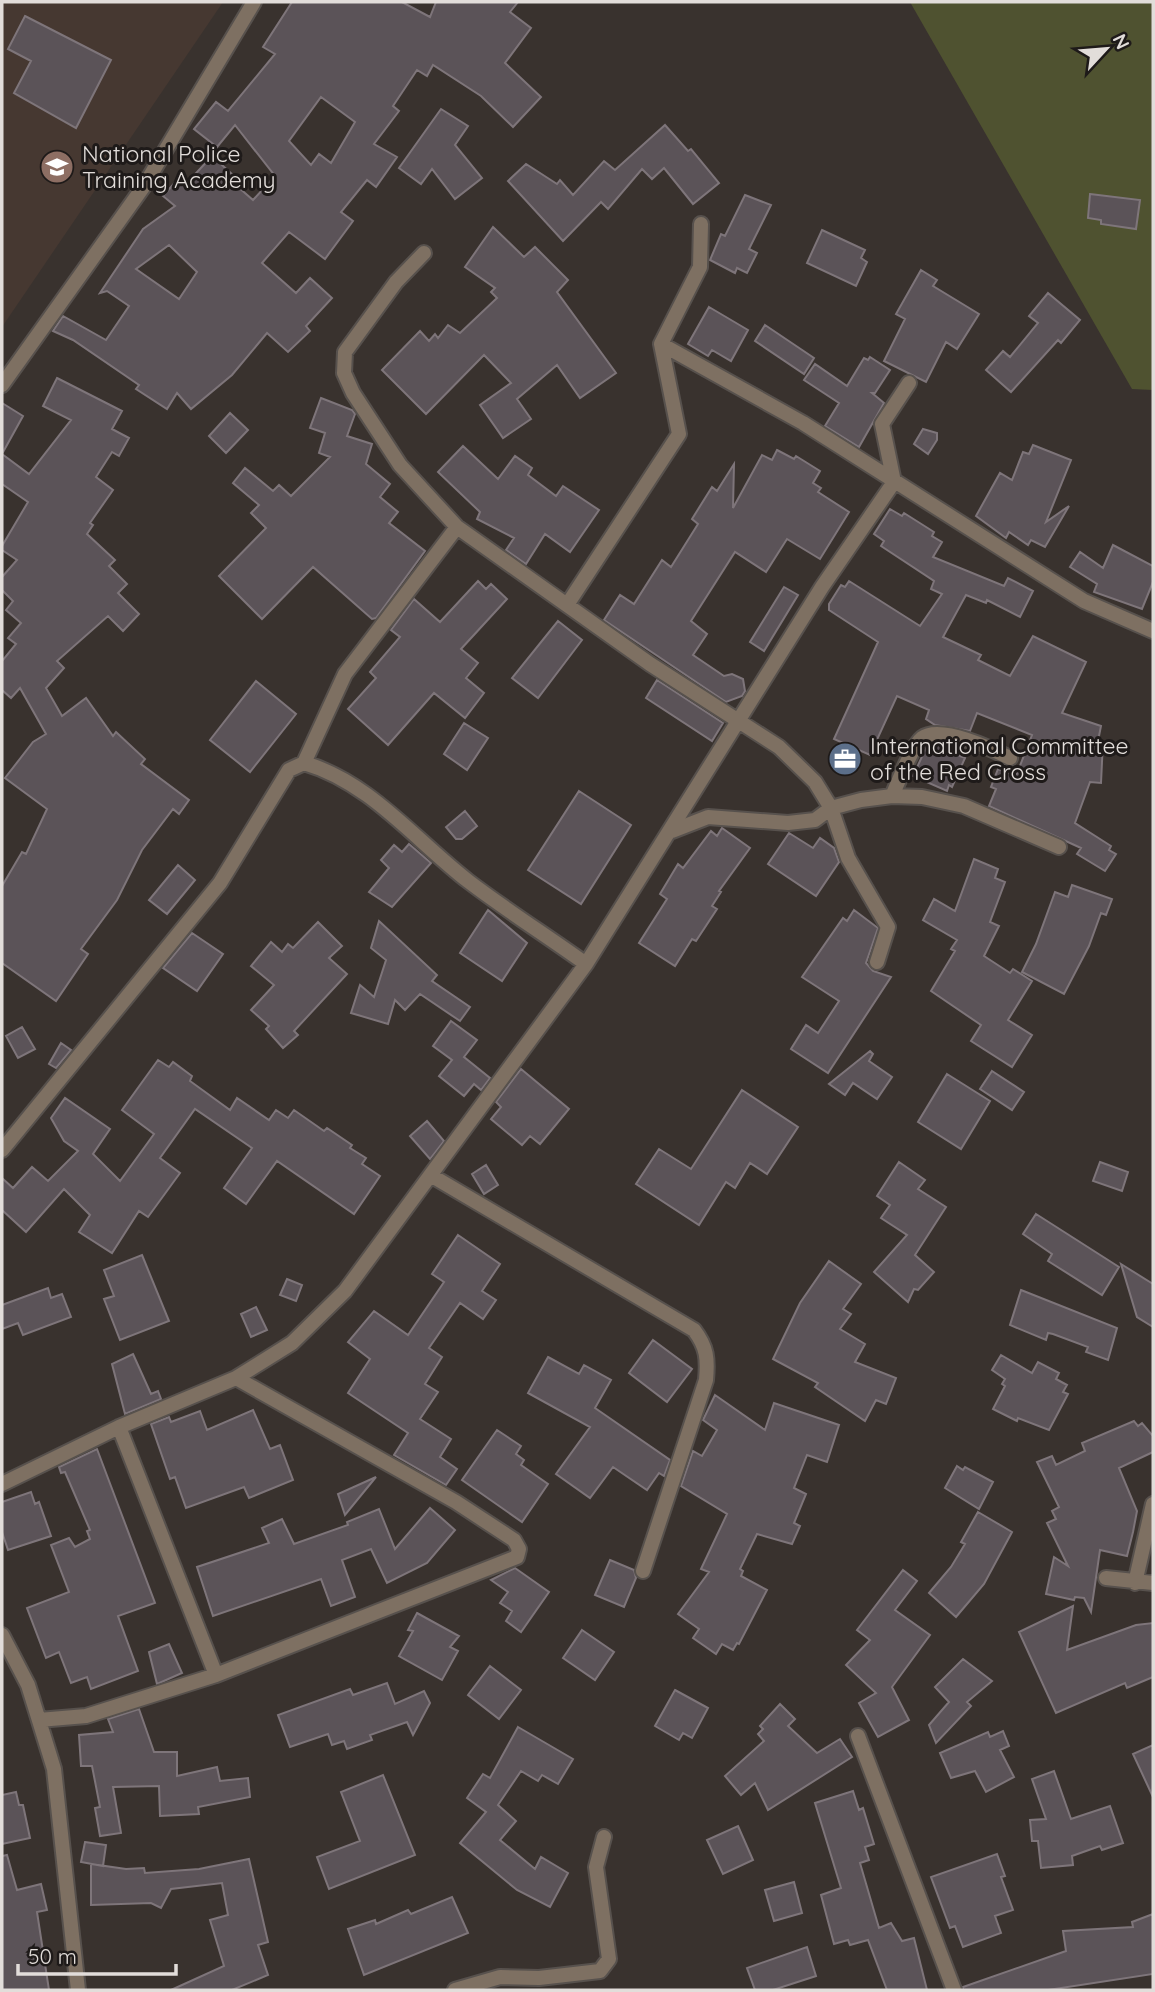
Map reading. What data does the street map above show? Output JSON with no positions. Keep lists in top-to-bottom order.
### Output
{
  "places": {
    "school or university": ["National Police Training Academy"],
    "office": ["International Committee of the Red Cross"]
  },
  "scale_bar": "50 m",
  "north": "top right"
}
